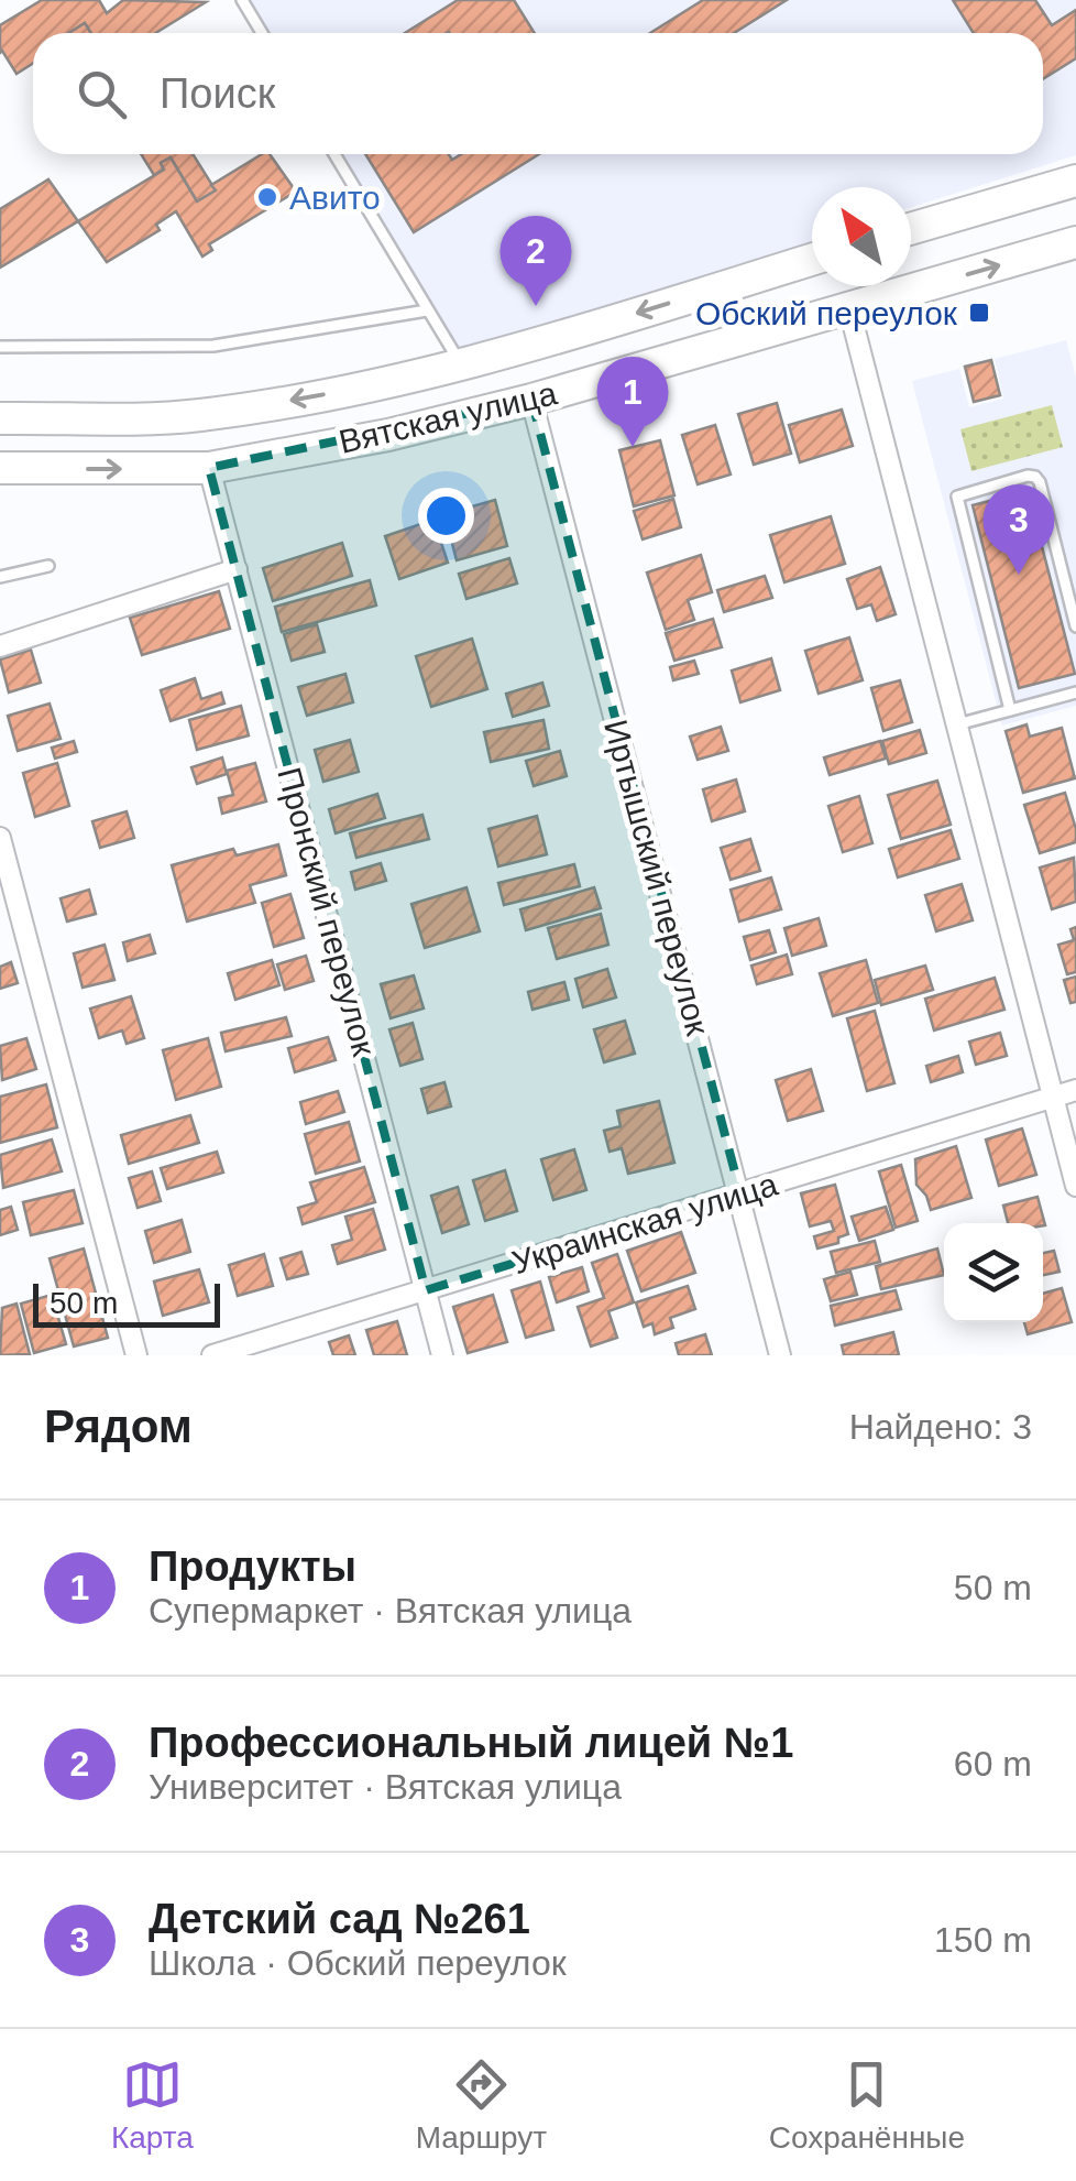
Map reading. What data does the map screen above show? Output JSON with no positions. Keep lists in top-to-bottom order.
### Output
{
  "streets": {
    "main road": ["Вятская улица"],
    "street": ["Иртышский переулок", "Пронский переулок", "Украинская улица"]
  },
  "crossings": [
    ["Вятская улица", "Иртышский переулок"],
    ["Вятская улица", "Пронский переулок"],
    ["Иртышский переулок", "Украинская улица"],
    ["Пронский переулок", "Украинская улица"]
  ],
  "places": {
    "other": ["Авито"],
    "transit": ["Обский переулок"]
  },
  "scale_bar": "50 m",
  "north": "top left",
  "page": {
    "search": "Поиск",
    "pins": ["2", "1", "3"],
    "scale": "50 m",
    "heading": ["Рядом", "Найдено: 3"],
    "list": [
      {
        "mark": "1",
        "name": "Продукты",
        "note": "Супермаркет · Вятская улица",
        "value": "50 m"
      },
      {
        "mark": "2",
        "name": "Профессиональный лицей №1",
        "note": "Университет · Вятская улица",
        "value": "60 m"
      },
      {
        "mark": "3",
        "name": "Детский сад №261",
        "note": "Школа · Обский переулок",
        "value": "150 m"
      }
    ],
    "nav": ["Карта", "Маршрут", "Сохранённые"]
  }
}
